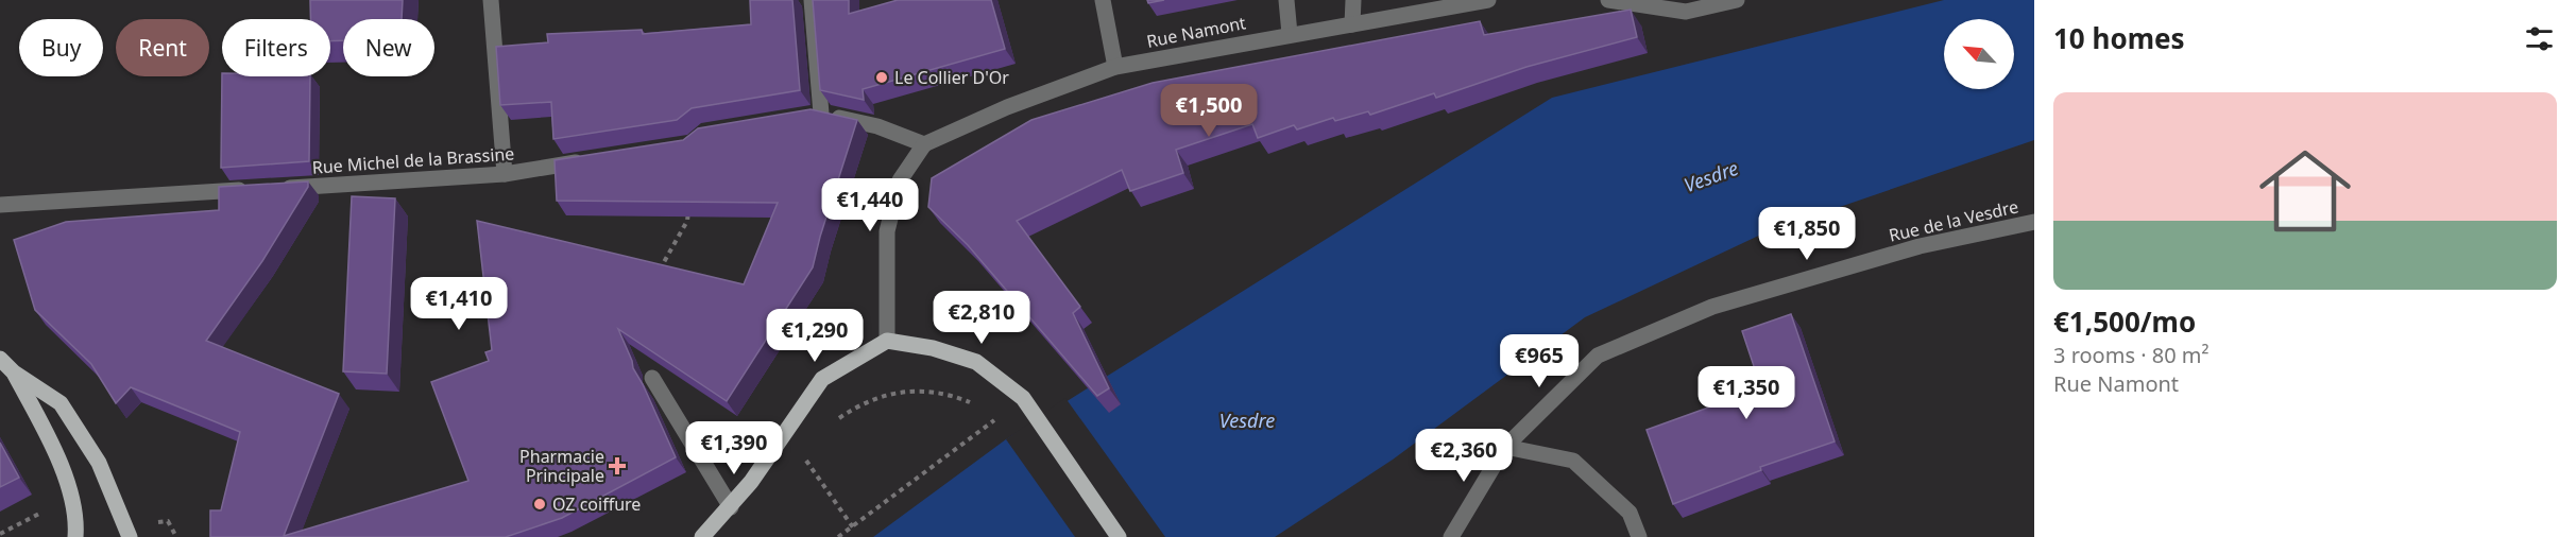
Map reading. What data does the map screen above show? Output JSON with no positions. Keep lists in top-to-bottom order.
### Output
{
  "streets": {
    "street": ["Rue Namont", "Rue Michel de la Brassine", "Rue de la Vesdre"]
  },
  "water": ["Vesdre"],
  "places": {
    "other": ["Le Collier D'Or", "OZ coiffure"],
    "health": ["Pharmacie Principale"]
  },
  "north": "top left",
  "page": {
    "heading": "10 homes",
    "chip": [
      "Buy",
      "Rent",
      "Filters",
      "New"
    ],
    "list": [
      {
        "name": "€1,500/mo",
        "note": "3 rooms · 80 m² · Rue Namont"
      }
    ],
    "price": [
      "€1,500",
      "€1,440",
      "€1,850",
      "€1,410",
      "€2,810",
      "€1,290",
      "€965",
      "€1,350",
      "€1,390",
      "€2,360"
    ]
  }
}
